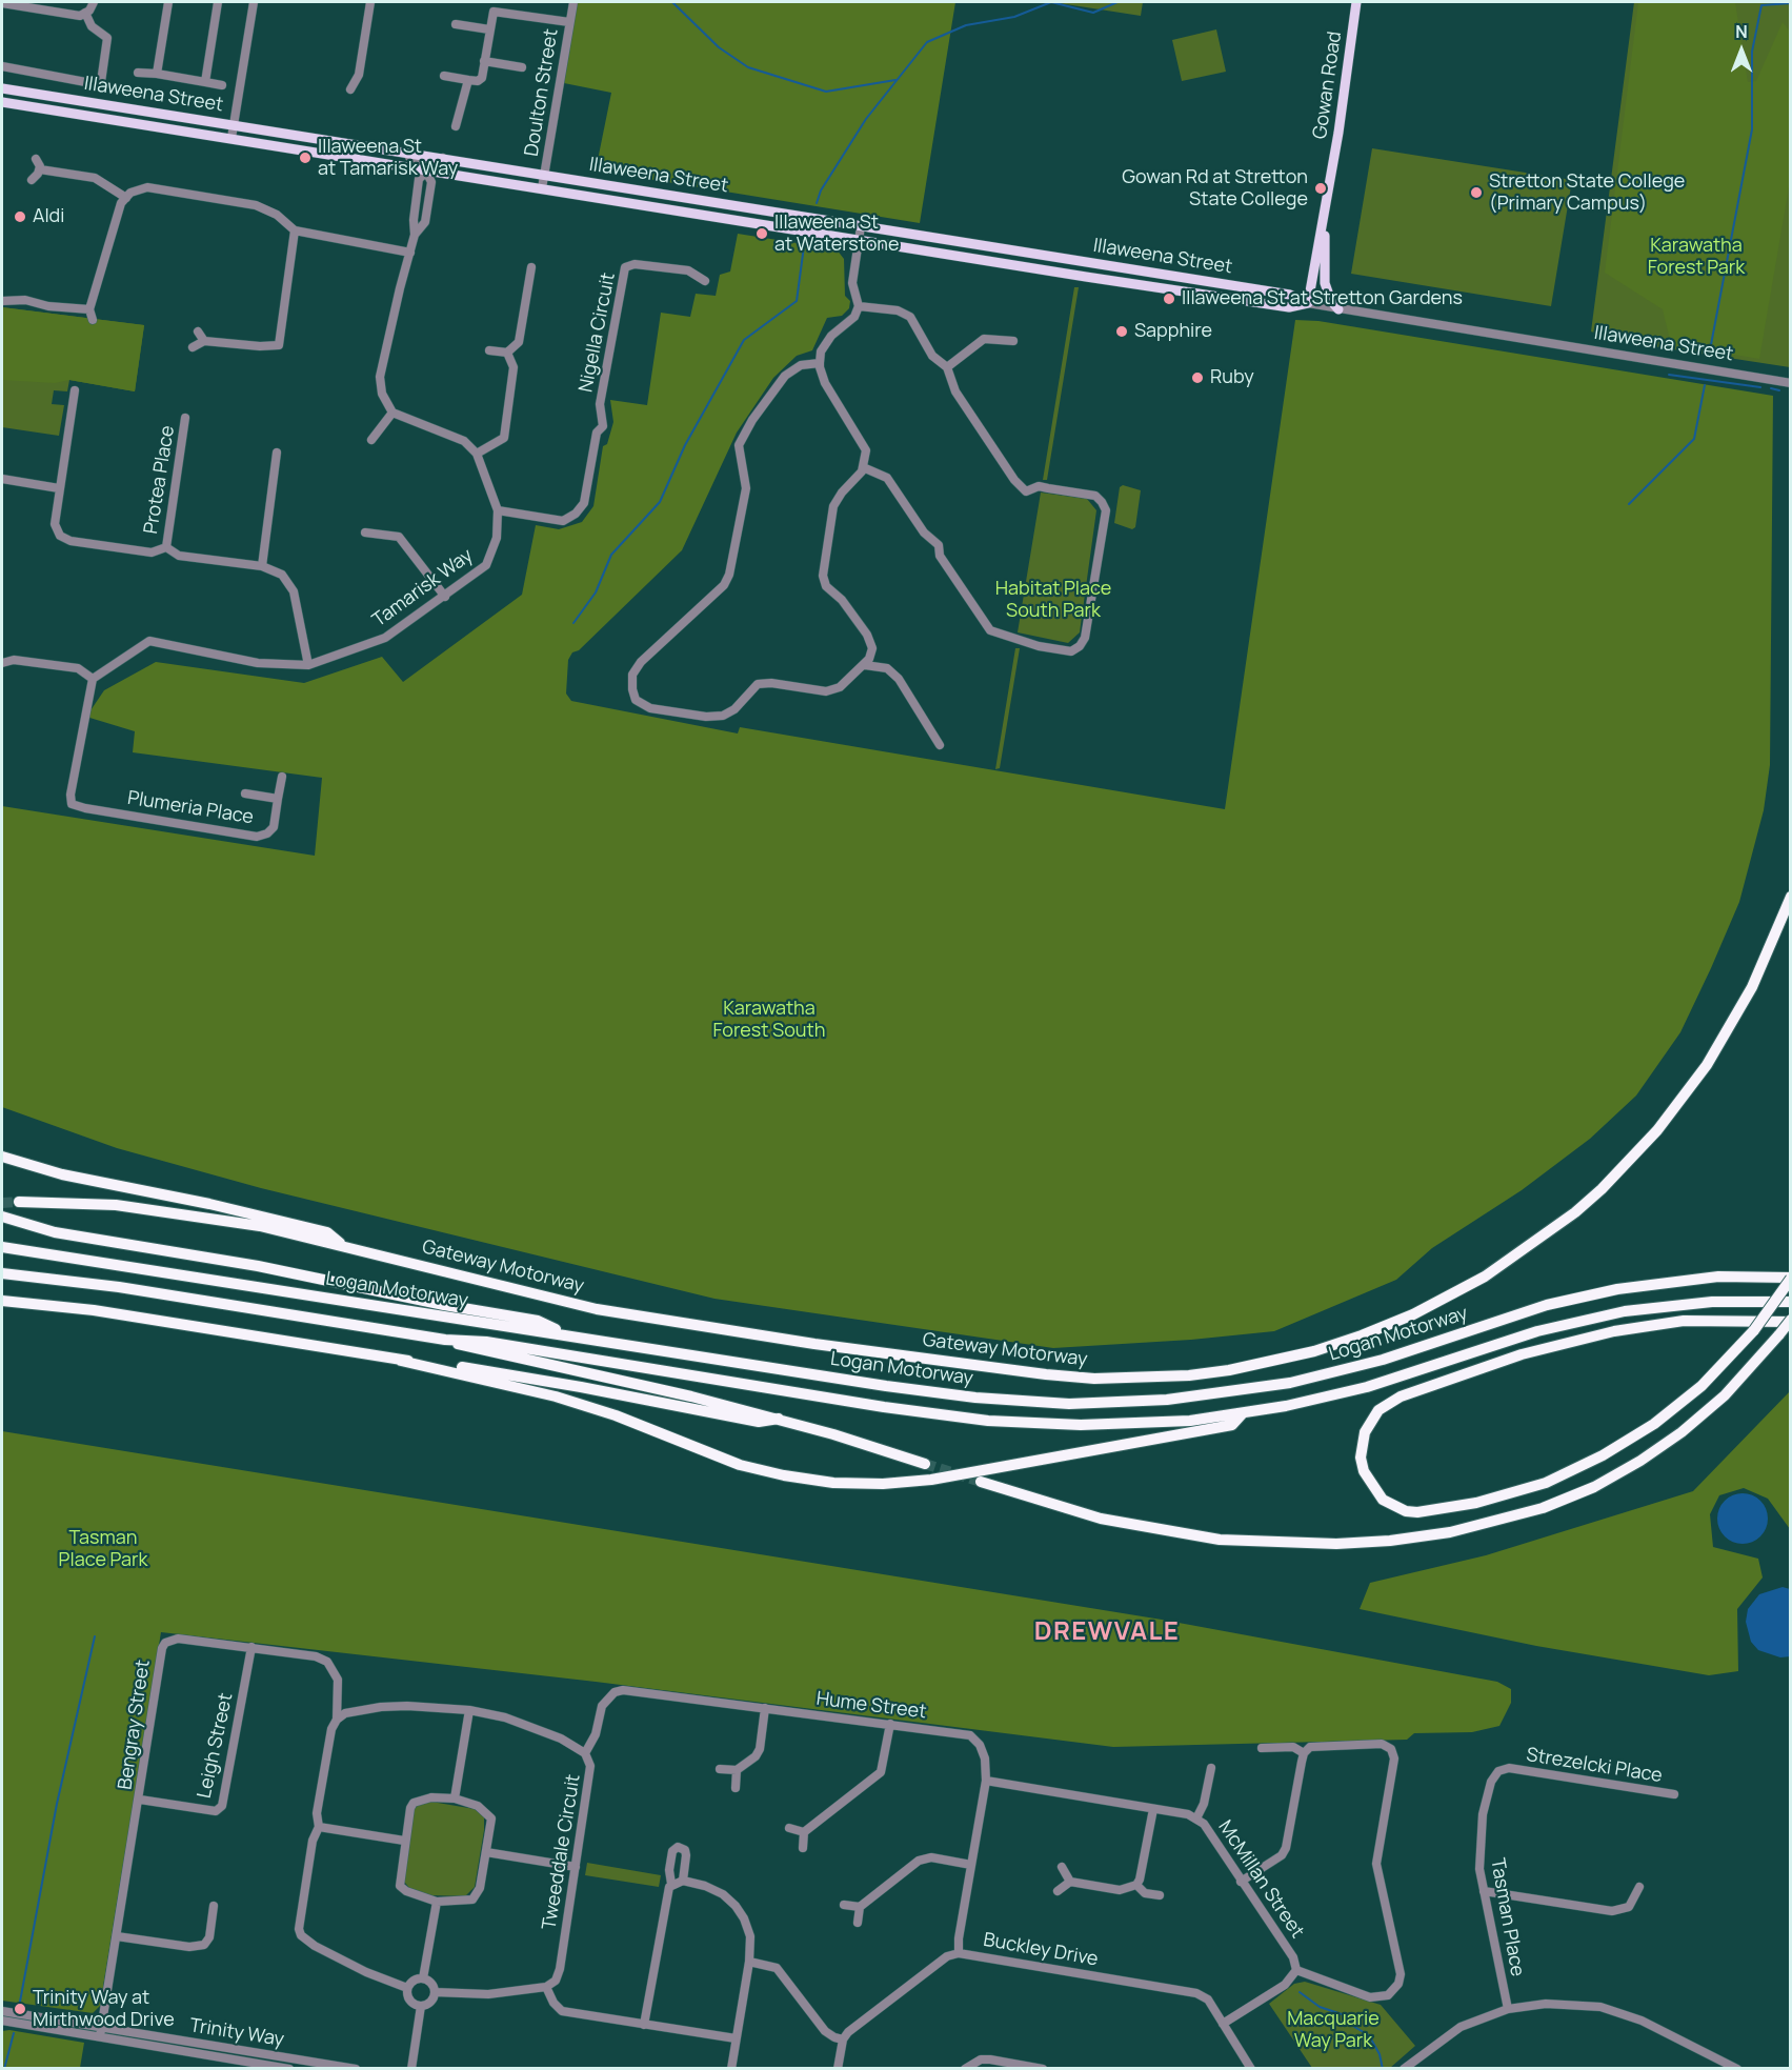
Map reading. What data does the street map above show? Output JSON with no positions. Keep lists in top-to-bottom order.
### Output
{
  "streets": {
    "highway": ["Gateway Motorway", "Logan Motorway"],
    "main road": ["Gowan Road", "Illaweena Street"],
    "street": [
      "Doulton Street",
      "Nigella Circuit",
      "Protea Place",
      "Tamarisk Way",
      "Plumeria Place",
      "Hume Street",
      "Bengray Street",
      "Leigh Street",
      "Strezelcki Place",
      "Tweeddale Circuit",
      "McMillan Street",
      "Tasman Place",
      "Buckley Drive",
      "Trinity Way"
    ]
  },
  "crossings": [
    ["Gowan Road", "Illaweena Street"],
    ["Doulton Street", "Illaweena Street"],
    ["Nigella Circuit", "Tamarisk Way"],
    ["Tamarisk Way", "Plumeria Place"],
    ["Hume Street", "Tweeddale Circuit"],
    ["Hume Street", "McMillan Street"],
    ["Hume Street", "Buckley Drive"],
    ["Bengray Street", "Leigh Street"],
    ["Bengray Street", "Tweeddale Circuit"],
    ["Bengray Street", "Trinity Way"],
    ["Strezelcki Place", "Tasman Place"]
  ],
  "districts": ["DREWVALE"],
  "parks": [
    "Karawatha Forest Park",
    "Habitat Place South Park",
    "Karawatha Forest South",
    "Tasman Place Park",
    "Macquarie Way Park"
  ],
  "places": [
    "Illaweena St at Tamarisk Way",
    "Gowan Rd at Stretton State College",
    "Stretton State College (Primary Campus)",
    "Aldi",
    "Illaweena St at Waterstone",
    "Illaweena St at Stretton Gardens",
    "Sapphire",
    "Ruby",
    "Trinity Way at Mirthwood Drive"
  ],
  "north": "top"
}
